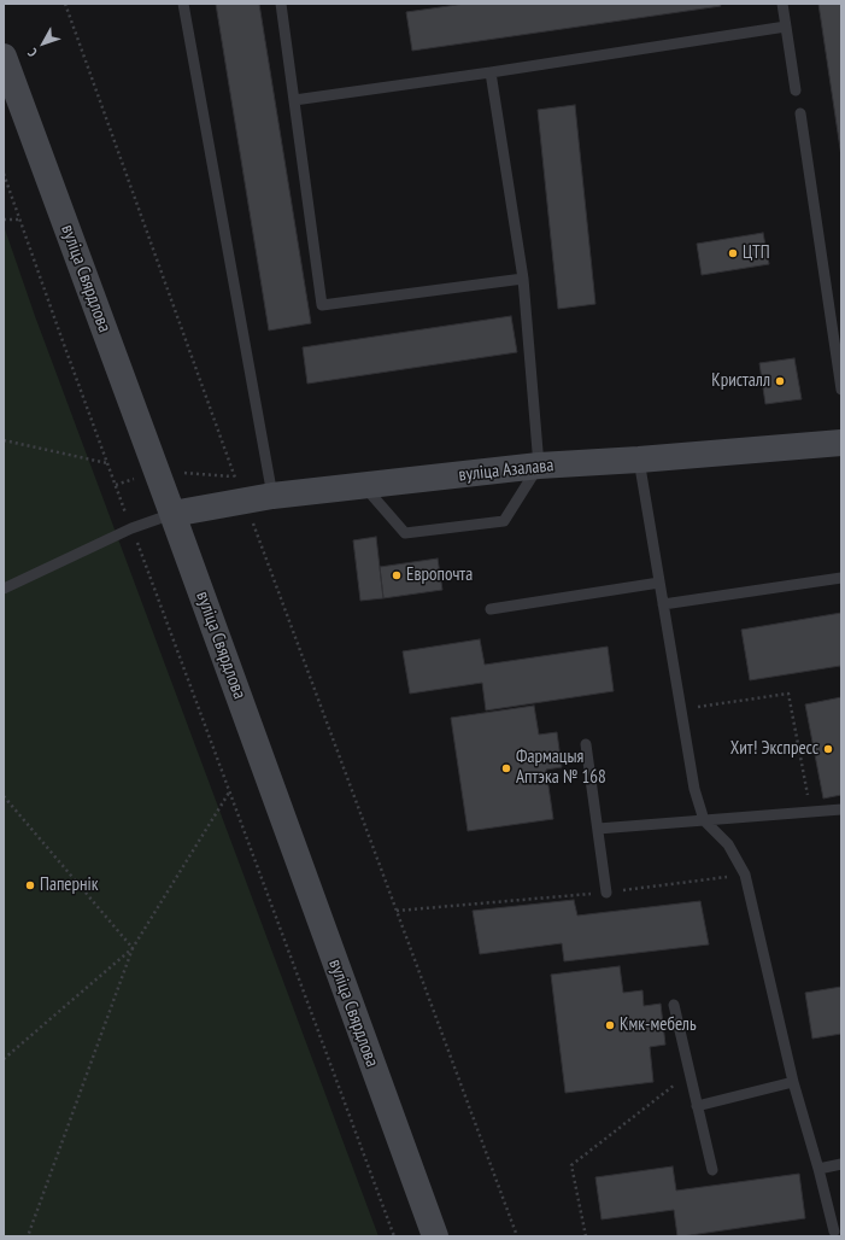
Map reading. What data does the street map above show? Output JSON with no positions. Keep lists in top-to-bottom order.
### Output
{
  "streets": {
    "main road": ["вуліца Свярдлова", "вуліца Азалава"]
  },
  "crossings": [
    ["вуліца Свярдлова", "вуліца Азалава"]
  ],
  "places": [
    "ЦТП",
    "Кристалл",
    "Европочта",
    "Хит! Экспресс",
    "Фармацыя Аптэка № 168",
    "Папернік",
    "Кмк-мебель"
  ],
  "north": "bottom left"
}
